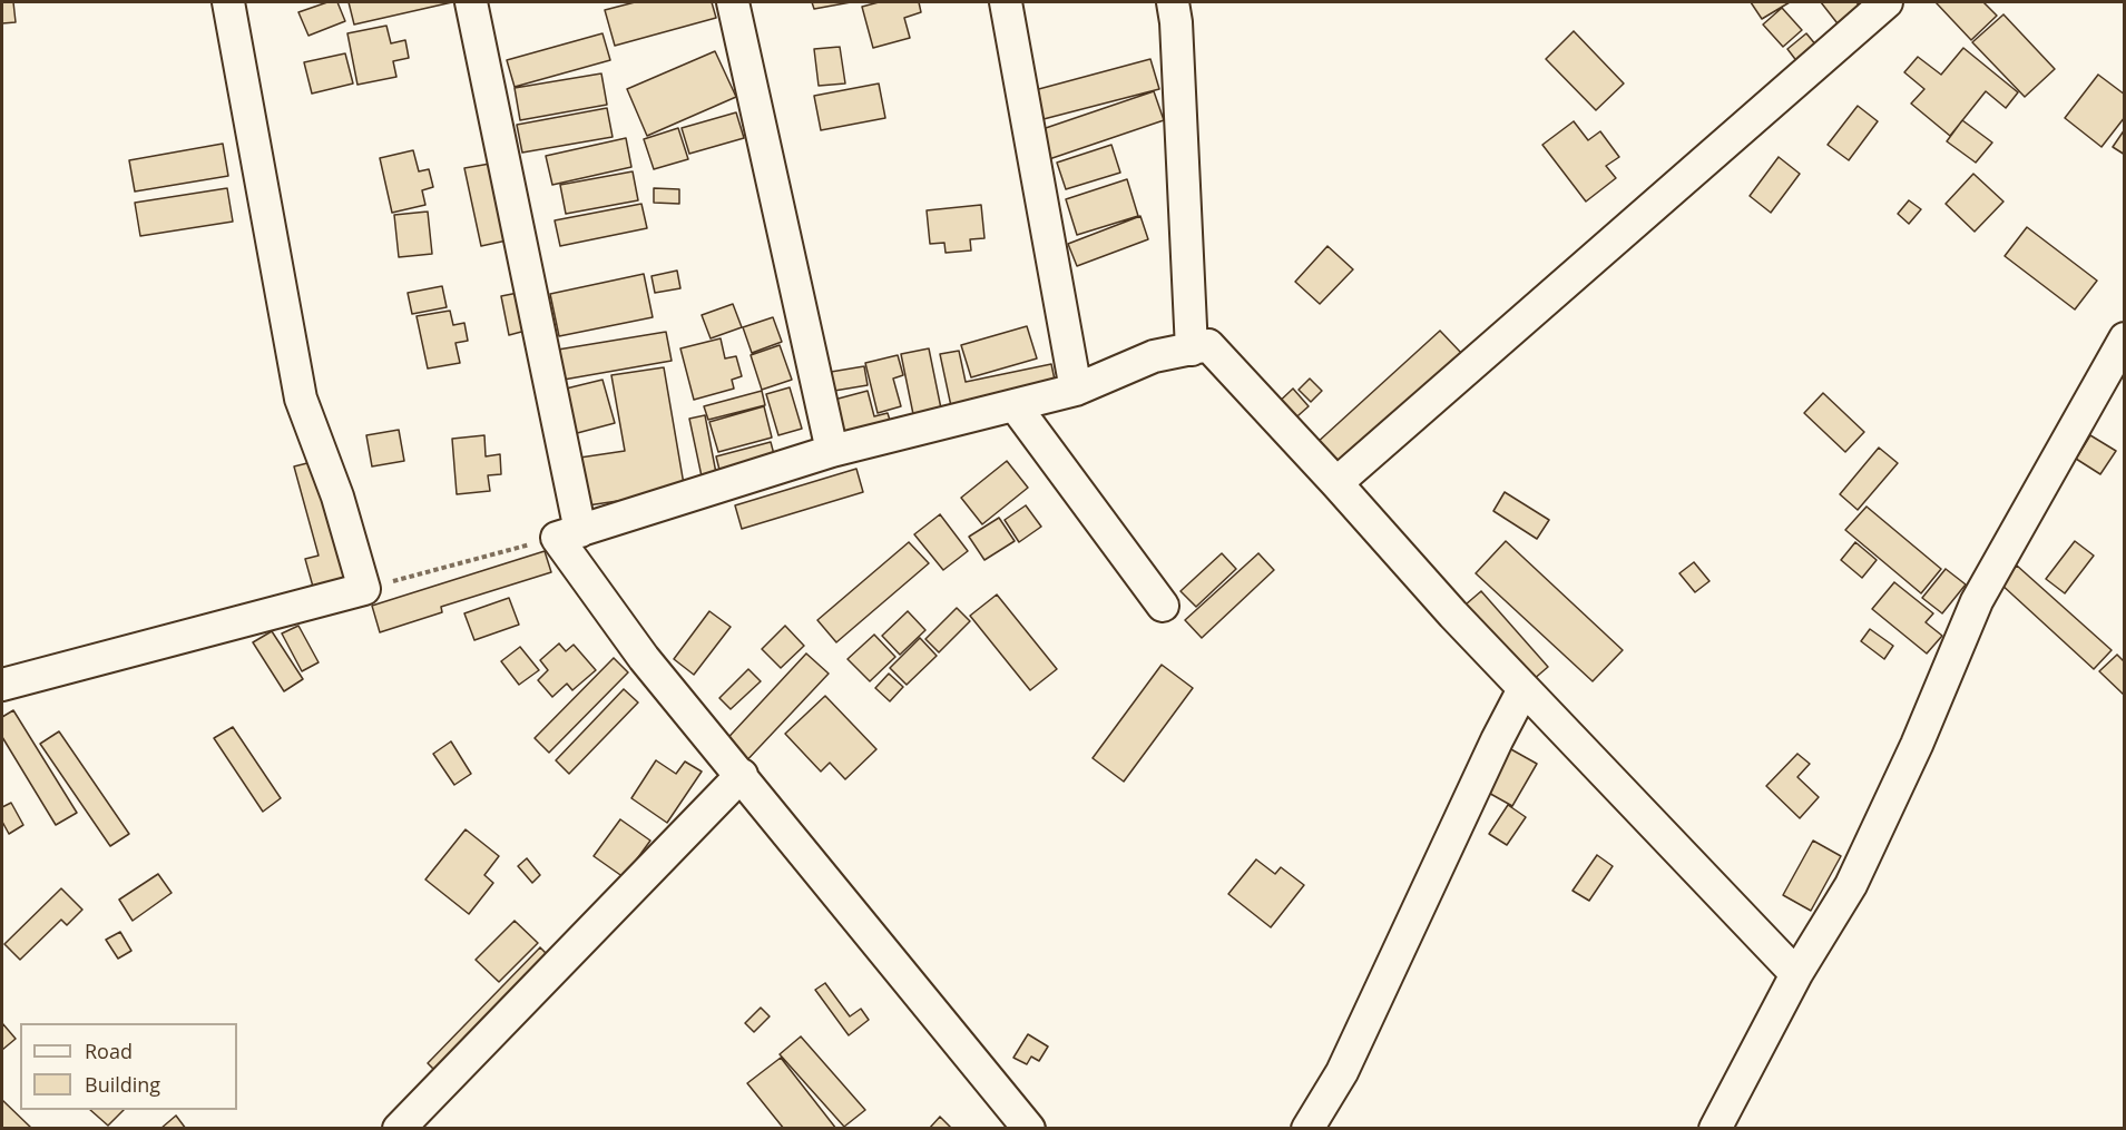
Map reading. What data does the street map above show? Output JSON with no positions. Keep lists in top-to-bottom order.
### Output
{
  "legend": ["Road", "Building"]
}
